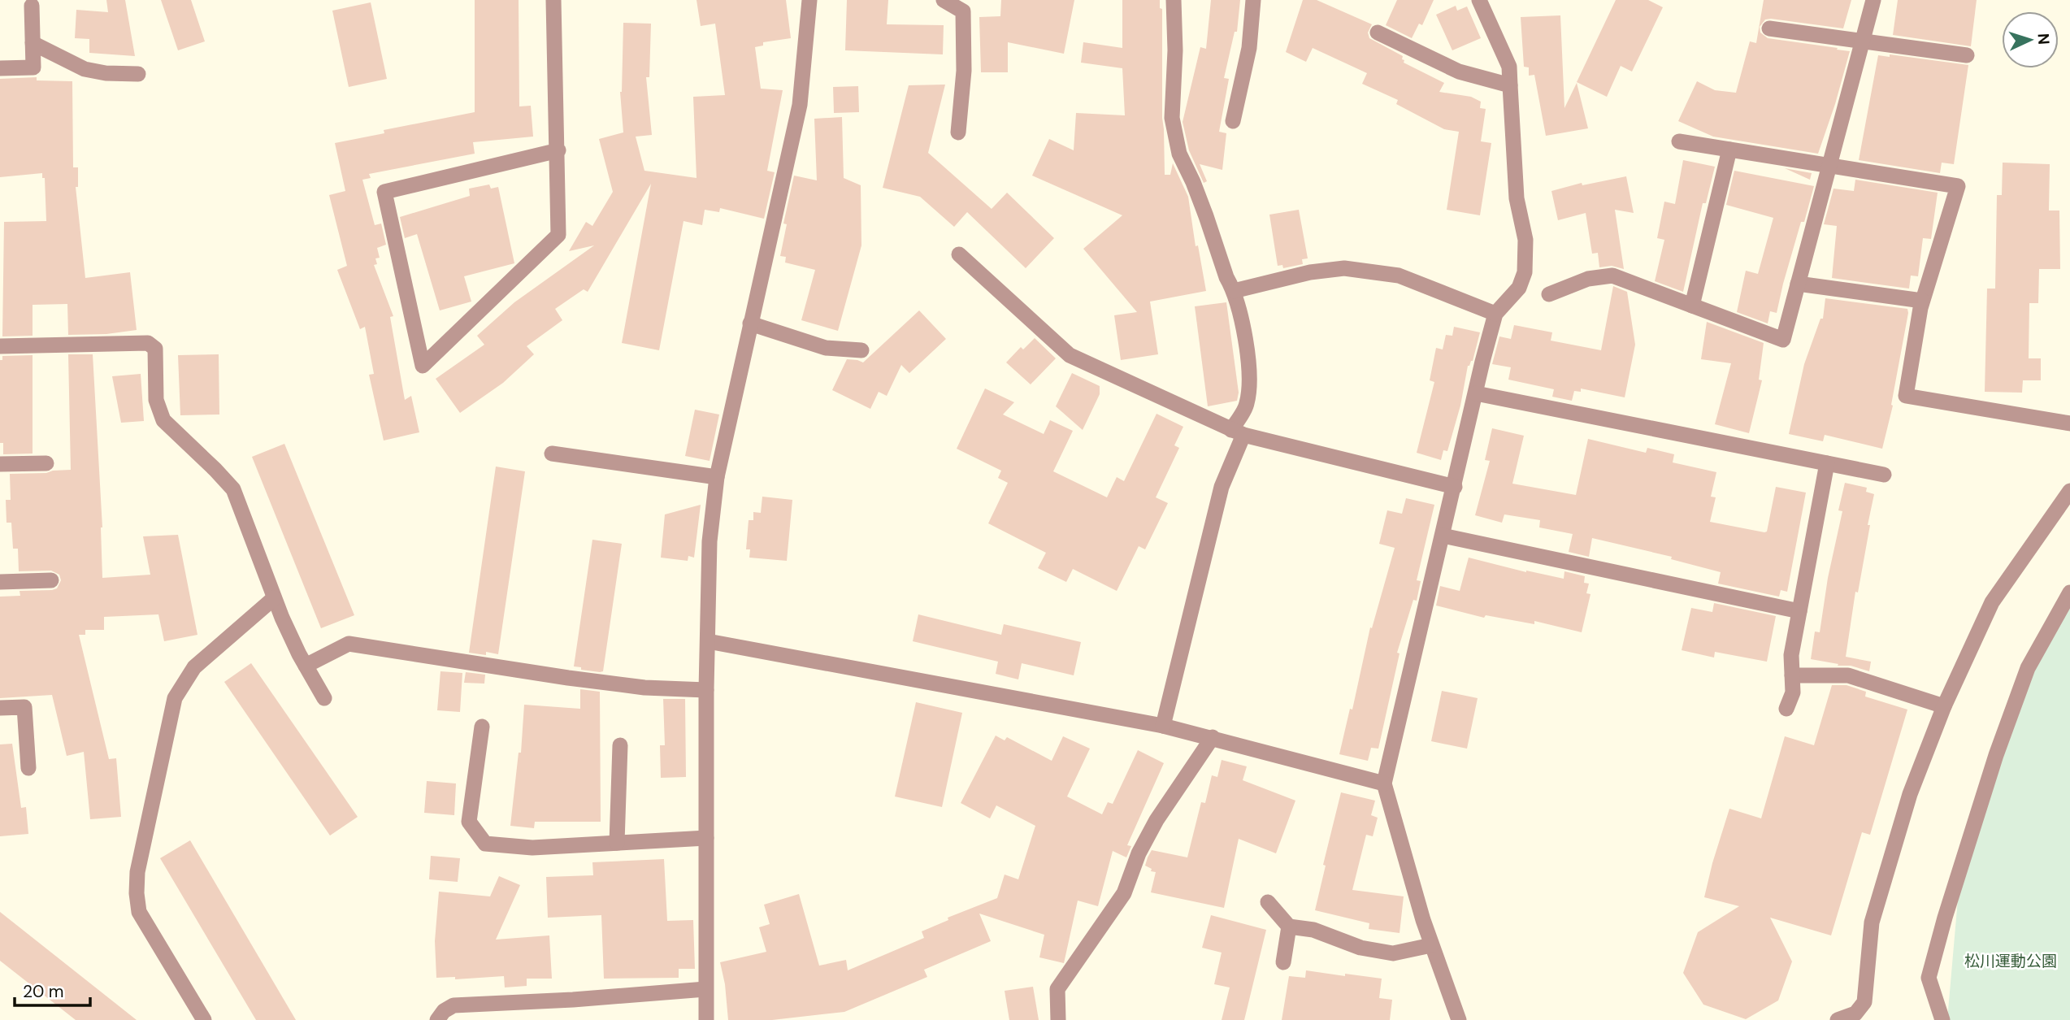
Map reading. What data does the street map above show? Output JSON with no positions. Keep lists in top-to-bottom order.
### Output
{
  "parks": ["松川運動公園"],
  "scale_bar": "20 m",
  "north": "right"
}
